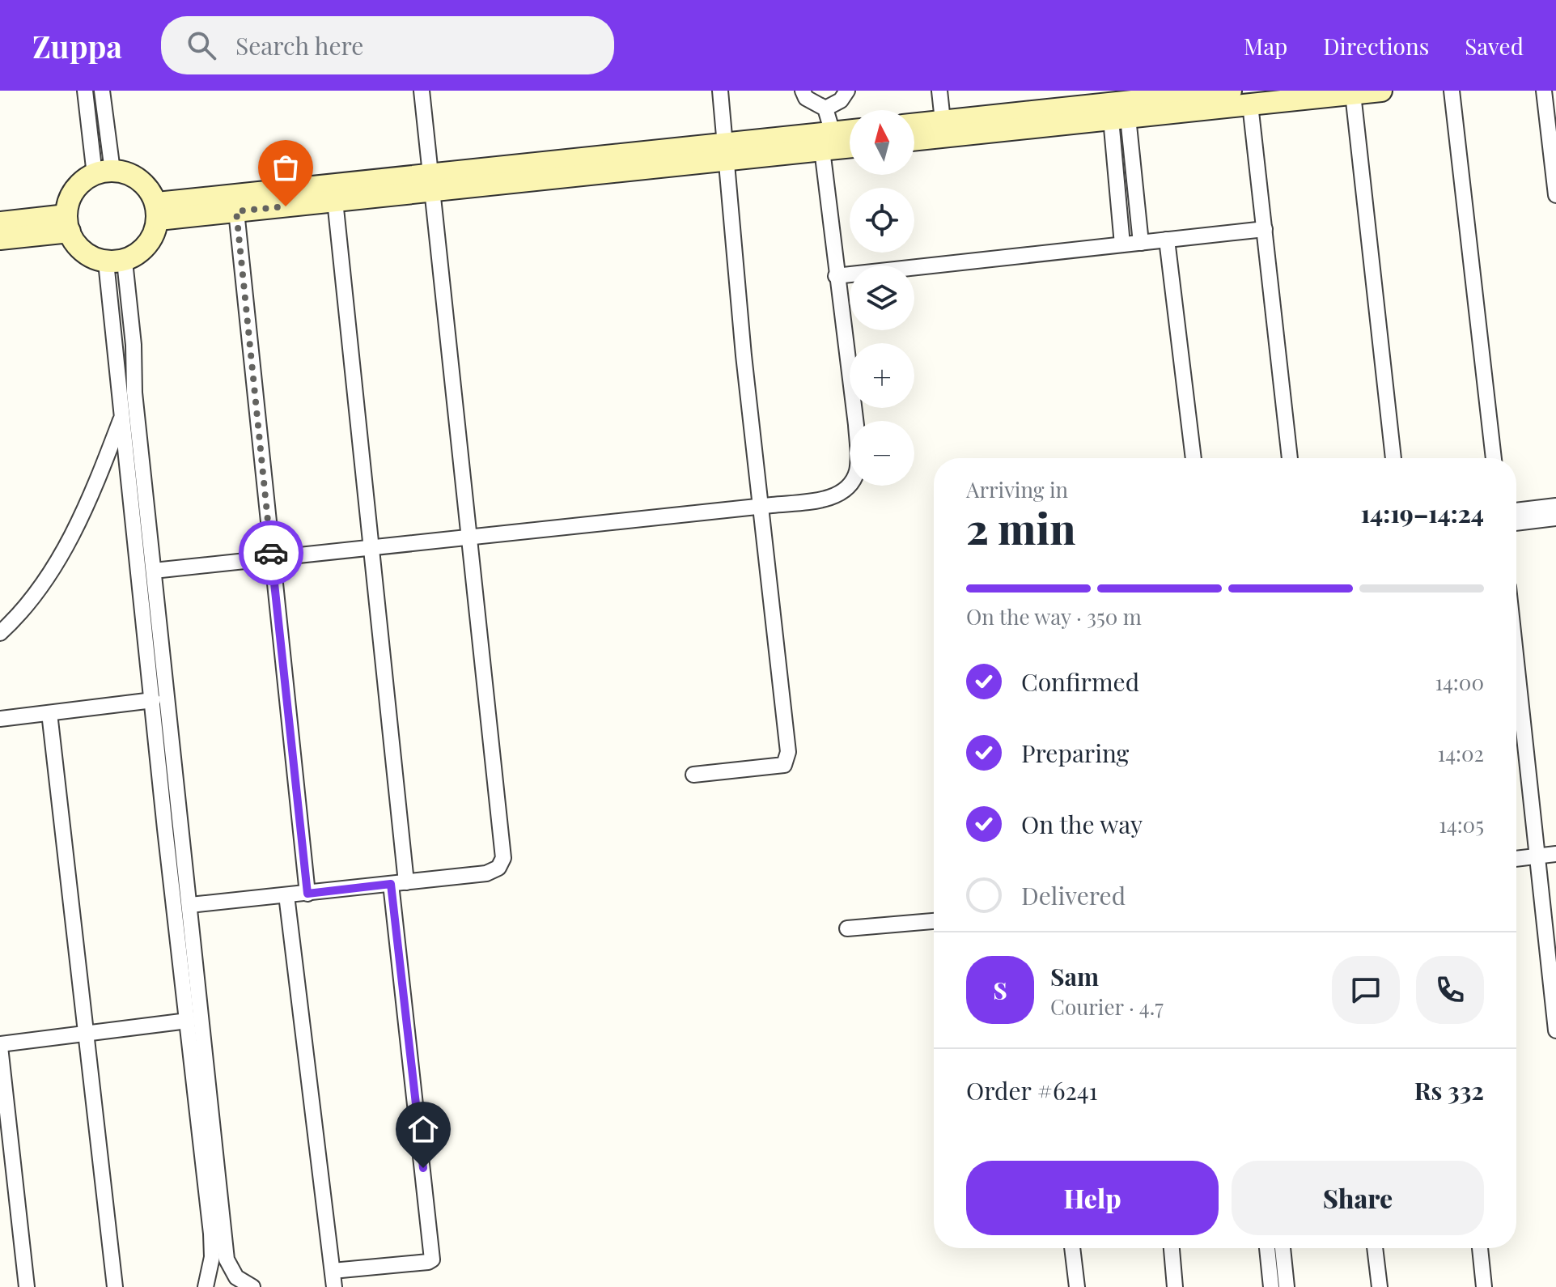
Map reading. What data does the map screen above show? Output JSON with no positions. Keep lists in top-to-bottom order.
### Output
{
  "north": "top",
  "page": {
    "header": "Zuppa",
    "search": "Search here",
    "nav": ["Map", "Directions", "Saved"],
    "map_buttons": ["+", "−"],
    "heading": ["2 min", "Arriving in", "14:19–14:24"],
    "panel": [
      "Sam",
      "Courier · 4.7",
      "Order #6241",
      "Rs 332"
    ],
    "bar": "On the way · 350 m",
    "list": [
      ["Confirmed", "14:00"],
      ["Preparing", "14:02"],
      ["On the way", "14:05"],
      "Delivered"
    ],
    "round": "S",
    "buttons": ["Help", "Share"]
  }
}
